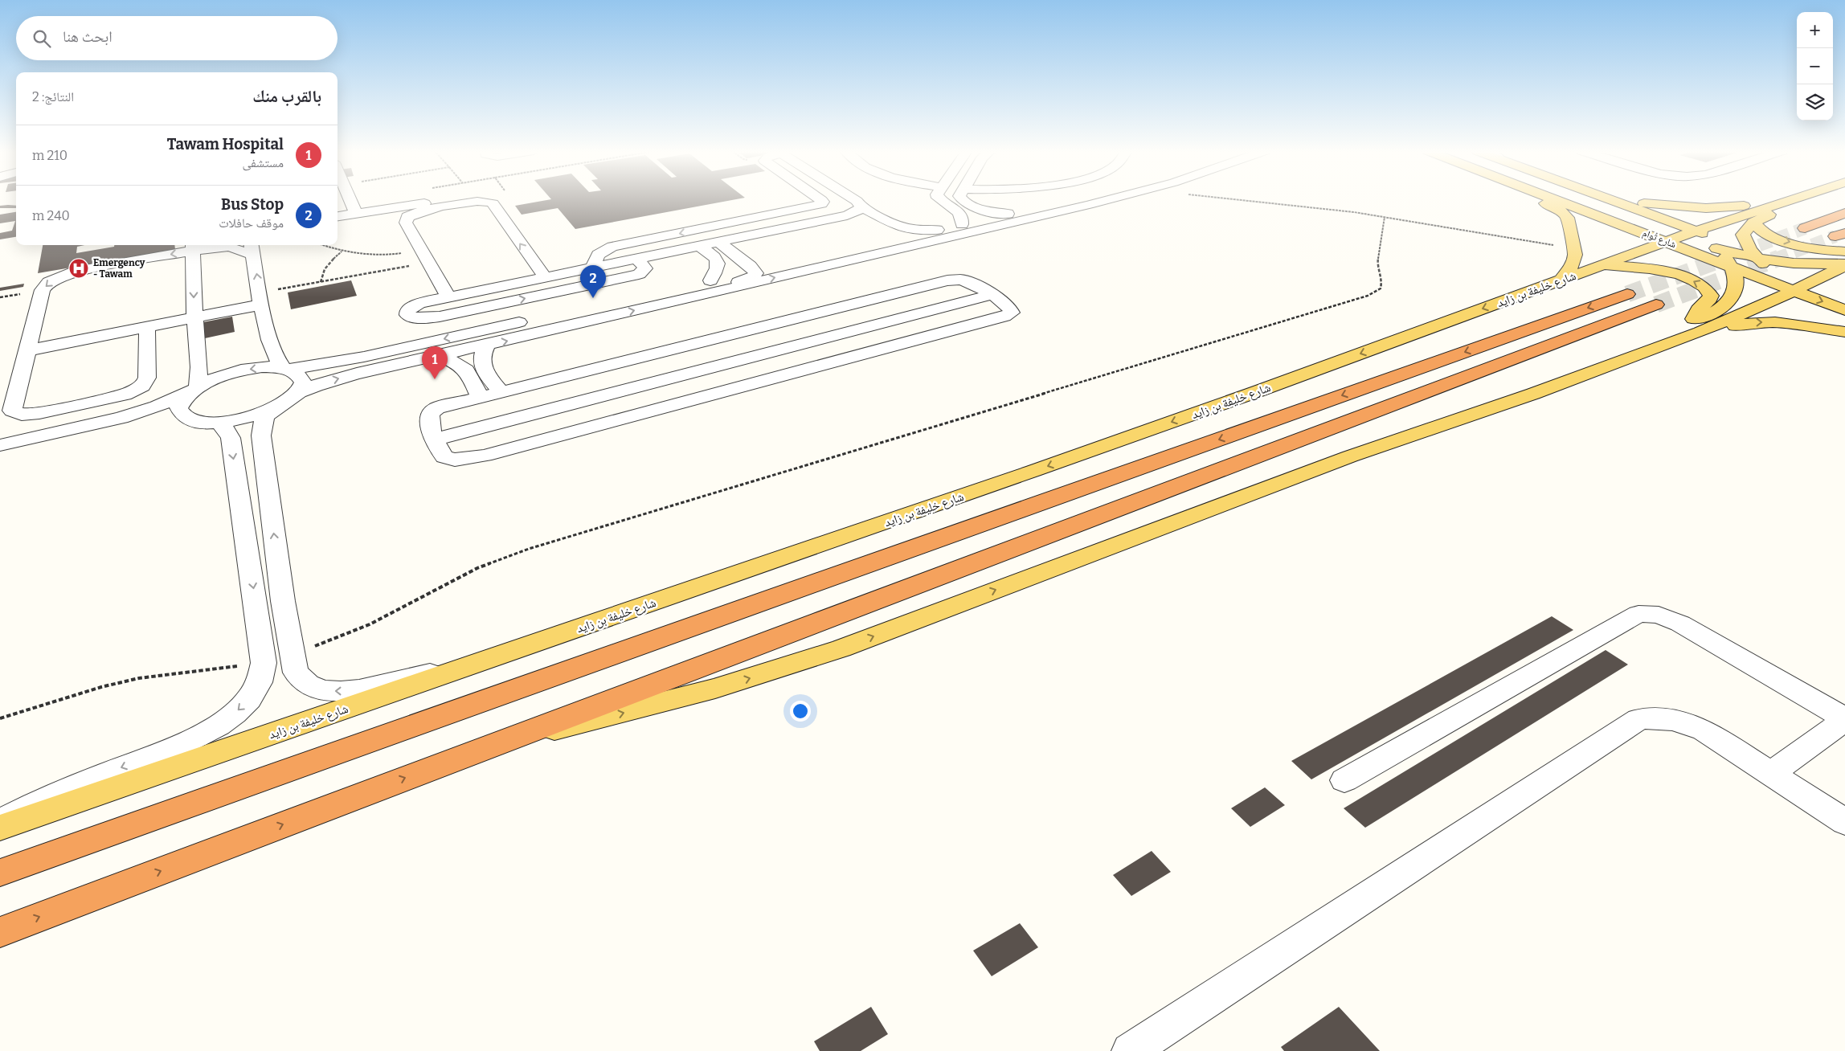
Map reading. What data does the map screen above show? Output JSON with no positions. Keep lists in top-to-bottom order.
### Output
{
  "streets": {
    "main road": ["شارع تُوام", "شارع خليفة بن زايد"]
  },
  "crossings": [
    ["شارع تُوام", "شارع خليفة بن زايد"]
  ],
  "places": {
    "hospital": ["Emergency - Tawam"]
  },
  "page": {
    "map_buttons": ["+", "−"],
    "search": "ابحث هنا",
    "heading": ["بالقرب منك", "النتائج: 2"],
    "list": [
      {
        "mark": "1",
        "name": "Tawam Hospital",
        "note": "مستشفى",
        "value": "210 m"
      },
      {
        "mark": "2",
        "name": "Bus Stop",
        "note": "موقف حافلات",
        "value": "240 m"
      }
    ],
    "pins": ["2", "1"]
  }
}
